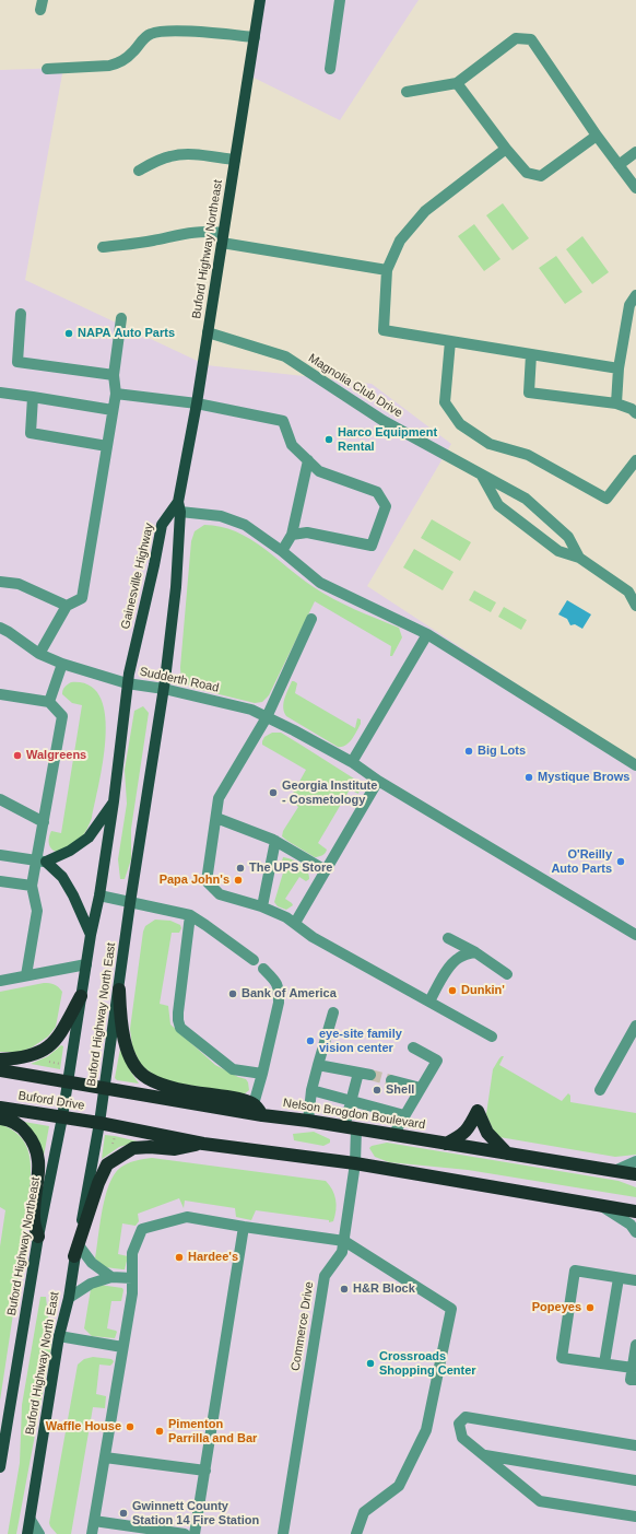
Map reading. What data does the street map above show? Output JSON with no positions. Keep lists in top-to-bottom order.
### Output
{
  "streets": {
    "highway": ["Buford Drive", "Nelson Brogdon Boulevard"],
    "main road": ["Buford Highway Northeast", "Gainesville Highway", "Buford Highway North East"],
    "street": ["Magnolia Club Drive", "Sudderth Road", "Commerce Drive"]
  },
  "crossings": [
    ["Buford Highway Northeast", "Magnolia Club Drive"],
    ["Buford Highway Northeast", "Gainesville Highway"],
    ["Buford Highway Northeast", "Buford Highway North East"],
    ["Buford Highway Northeast", "Buford Drive"],
    ["Buford Highway Northeast", "Nelson Brogdon Boulevard"],
    ["Gainesville Highway", "Sudderth Road"],
    ["Gainesville Highway", "Buford Highway North East"],
    ["Sudderth Road", "Buford Highway North East"],
    ["Buford Highway North East", "Buford Drive"],
    ["Buford Highway North East", "Nelson Brogdon Boulevard"],
    ["Buford Drive", "Nelson Brogdon Boulevard"],
    ["Nelson Brogdon Boulevard", "Commerce Drive"]
  ],
  "places": [
    "NAPA Auto Parts",
    "Harco Equipment Rental",
    "Big Lots",
    "Walgreens",
    "Mystique Brows",
    "Georgia Institute - Cosmetology",
    "O'Reilly Auto Parts",
    "The UPS Store",
    "Papa John's",
    "Dunkin'",
    "Bank of America",
    "eye-site family vision center",
    "Shell",
    "Hardee's",
    "H&R Block",
    "Popeyes",
    "Crossroads Shopping Center",
    "Waffle House",
    "Pimenton Parrilla and Bar",
    "Gwinnett County Station 14 Fire Station"
  ]
}
